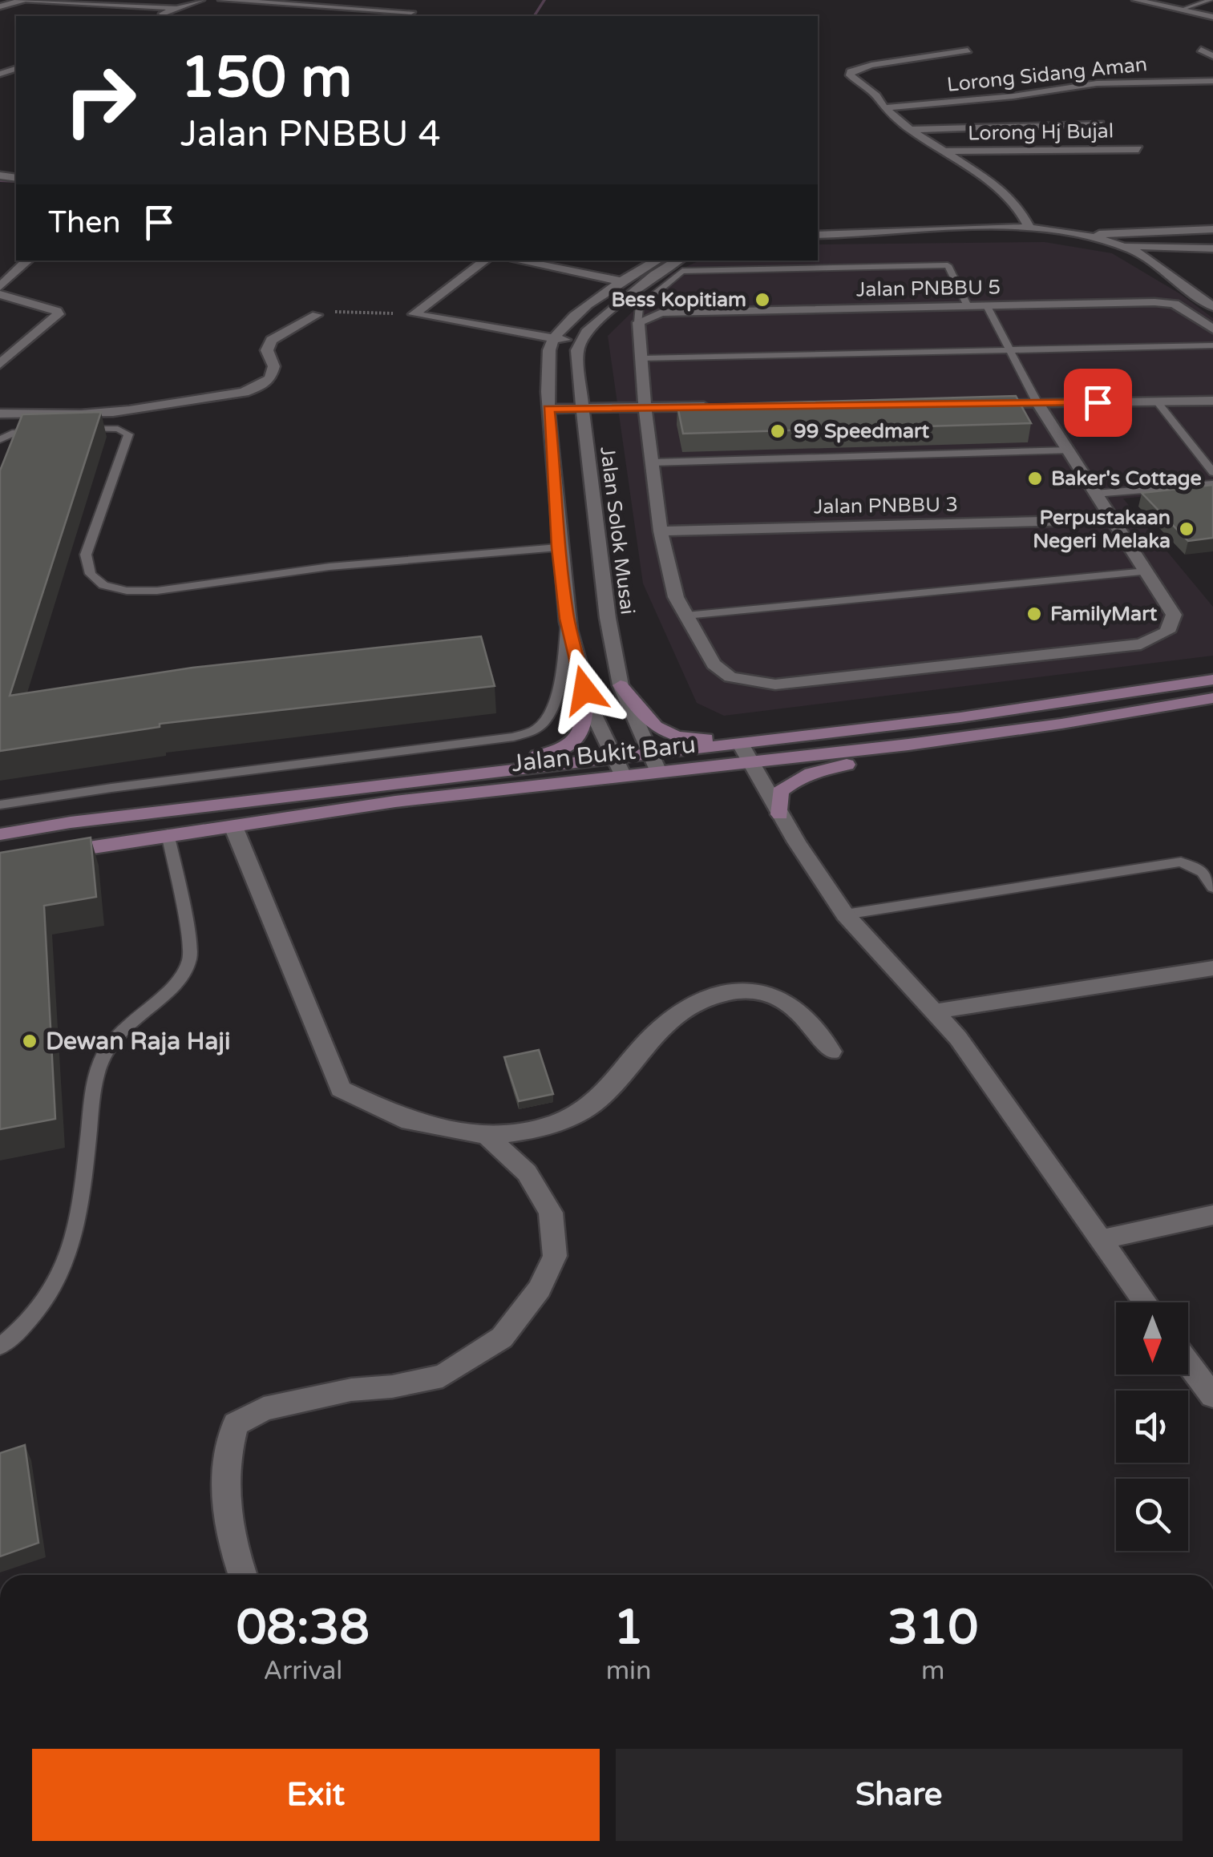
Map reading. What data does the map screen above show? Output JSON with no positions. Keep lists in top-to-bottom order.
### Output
{
  "streets": {
    "main road": ["Jalan Bukit Baru"],
    "street": [
      "Lorong Sidang Aman",
      "Lorong Hj Bujal",
      "Jalan PNBBU 5",
      "Jalan PNBBU 3",
      "Jalan Solok Musai"
    ]
  },
  "crossings": [
    ["Jalan Solok Musai", "Jalan Bukit Baru"]
  ],
  "places": [
    "Bess Kopitiam",
    "99 Speedmart",
    "Baker's Cottage",
    "Perpustakaan Negeri Melaka",
    "FamilyMart",
    "Dewan Raja Haji"
  ],
  "north": "bottom",
  "page": {
    "turn": ["150 m", "Jalan PNBBU 4"],
    "then": "Then",
    "eta": [
      "08:38",
      "Arrival",
      "1",
      "min",
      "310",
      "m"
    ],
    "buttons": ["Exit", "Share"]
  }
}
